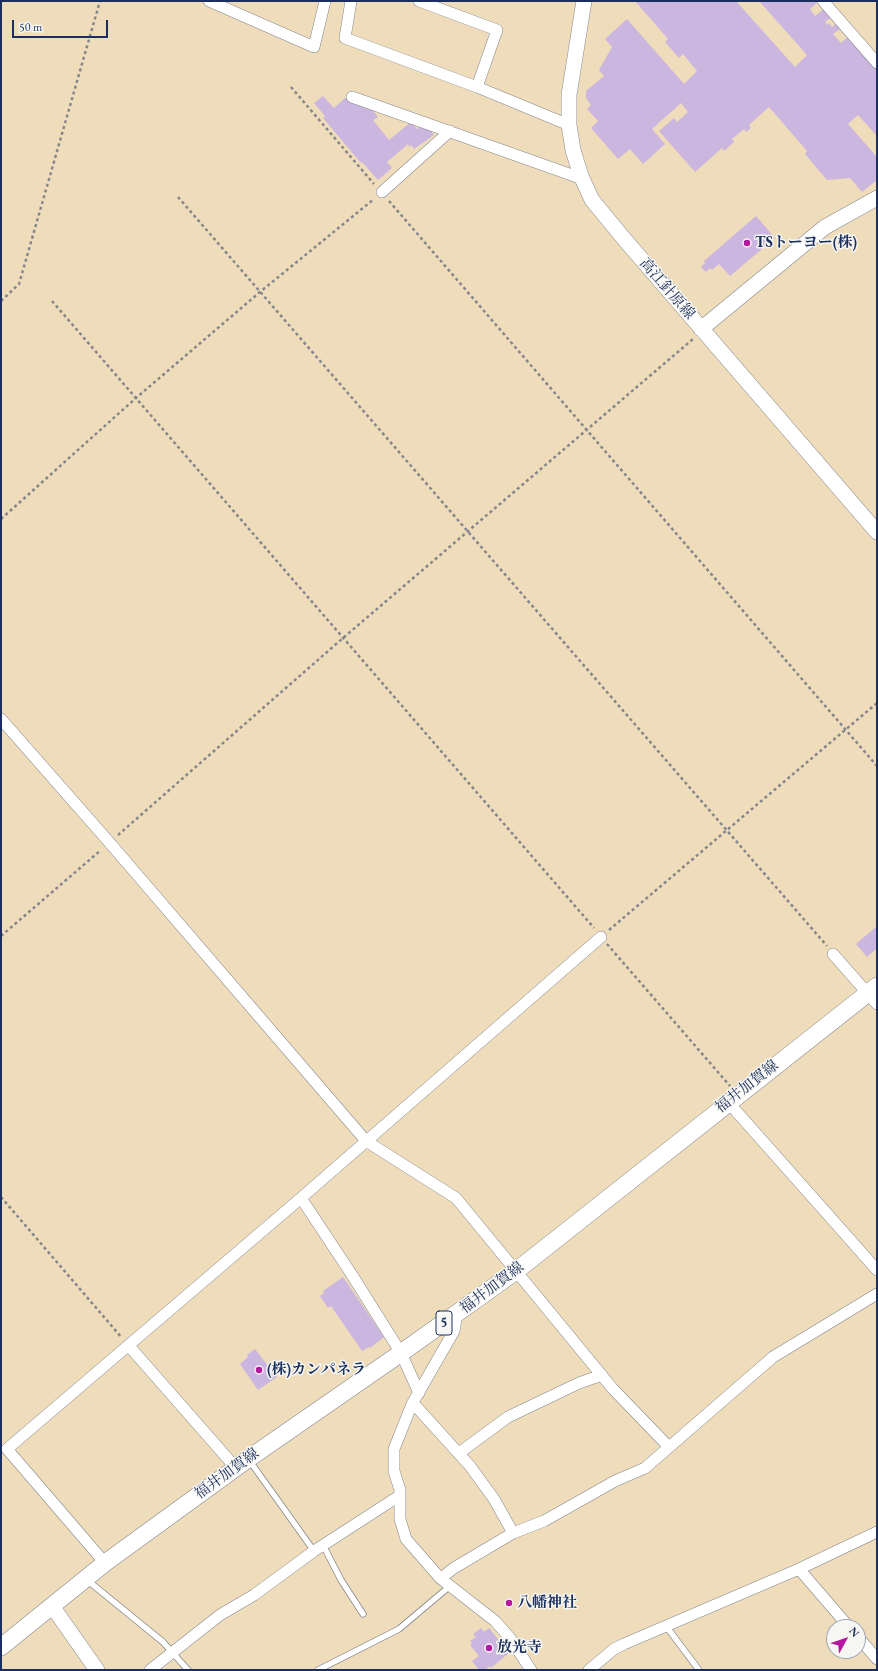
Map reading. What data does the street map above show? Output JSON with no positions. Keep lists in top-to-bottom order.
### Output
{
  "streets": {
    "main road": ["高江針原線", "福井加賀線", "5"]
  },
  "places": [
    "TSトーヨー(株)",
    "(株)カンパネラ",
    "八幡神社",
    "放光寺"
  ],
  "scale_bar": "50 m",
  "north": "top right"
}
